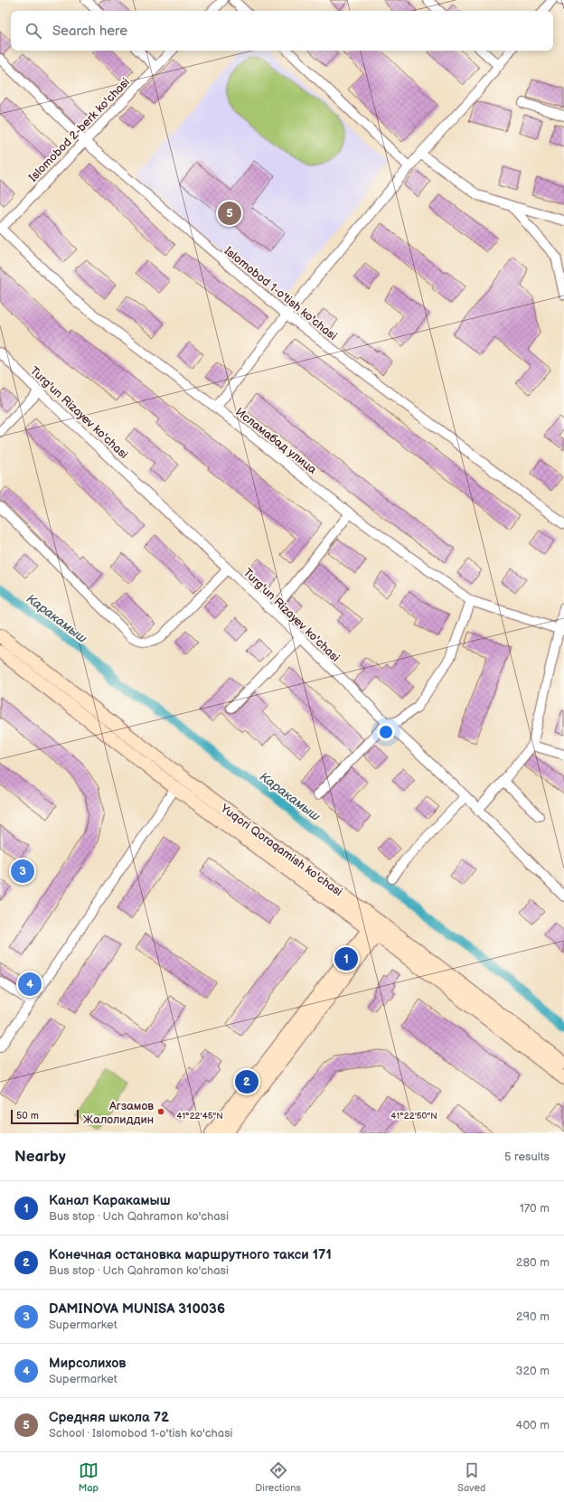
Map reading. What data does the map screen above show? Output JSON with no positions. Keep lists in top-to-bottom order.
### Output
{
  "streets": {
    "main road": ["Yuqori Qoraqamish ko'chasi"],
    "street": [
      "Islomobod 2-berk ko'chasi",
      "Islomobod 1-o'tish ko'chasi",
      "Turg'un Rizayev ko'chasi",
      "Исламабад улица"
    ]
  },
  "crossings": [
    ["Islomobod 2-berk ko'chasi", "Islomobod 1-o'tish ko'chasi"],
    ["Islomobod 2-berk ko'chasi", "Исламабад улица"]
  ],
  "water": ["Каракамыш"],
  "places": ["Агзамов Жалолиддин"],
  "scale_bar": "50 m",
  "page": {
    "search": "Search here",
    "pins": [
      "5",
      "3",
      "1",
      "4",
      "2"
    ],
    "scale": "50 m",
    "heading": ["Nearby", "5 results"],
    "list": [
      {
        "mark": "1",
        "name": "Канал Каракамыш",
        "note": "Bus stop · Uch Qahramon ko'chasi",
        "value": "170 m"
      },
      {
        "mark": "2",
        "name": "Конечная остановка маршрутного такси 171",
        "note": "Bus stop · Uch Qahramon ko'chasi",
        "value": "280 m"
      },
      {
        "mark": "3",
        "name": "DAMINOVA MUNISA 310036",
        "note": "Supermarket",
        "value": "290 m"
      },
      {
        "mark": "4",
        "name": "Мирсолихов",
        "note": "Supermarket",
        "value": "320 m"
      },
      {
        "mark": "5",
        "name": "Средняя школа 72",
        "note": "School · Islomobod 1-o'tish ko'chasi",
        "value": "400 m"
      }
    ],
    "nav": ["Map", "Directions", "Saved"]
  },
  "coordinates": ["41°22'45\"N", "41°22'50\"N"]
}
